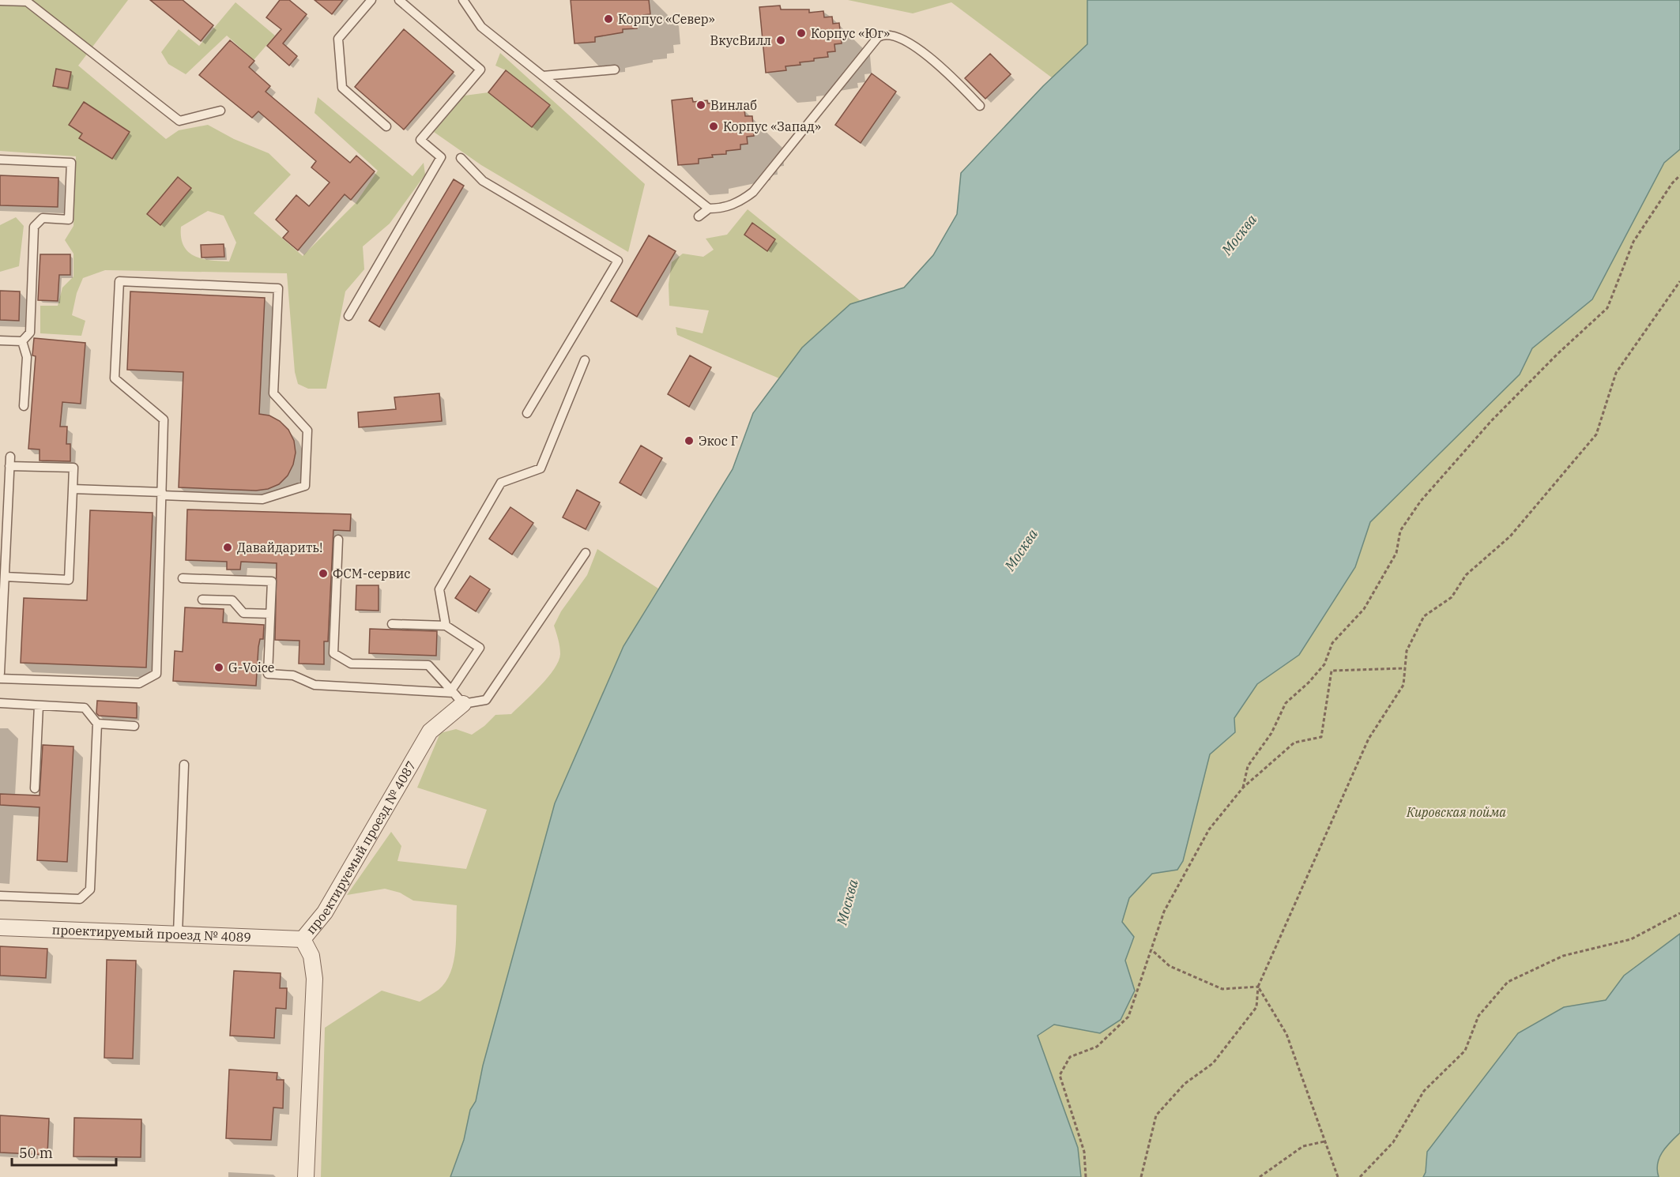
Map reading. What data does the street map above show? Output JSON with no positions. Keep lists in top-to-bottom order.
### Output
{
  "streets": {
    "street": ["проектируемый проезд № 4087", "проектируемый проезд № 4089"]
  },
  "crossings": [
    ["проектируемый проезд № 4087", "проектируемый проезд № 4089"]
  ],
  "water": ["Москва"],
  "parks": ["Кировская пойма"],
  "places": [
    "Корпус «Север»",
    "Корпус «Юг»",
    "ВкусВилл",
    "Винлаб",
    "Корпус «Запад»",
    "Экос Г",
    "Давайдарить!",
    "ФСМ-сервис",
    "G-Voice"
  ],
  "scale_bar": "50 m"
}
